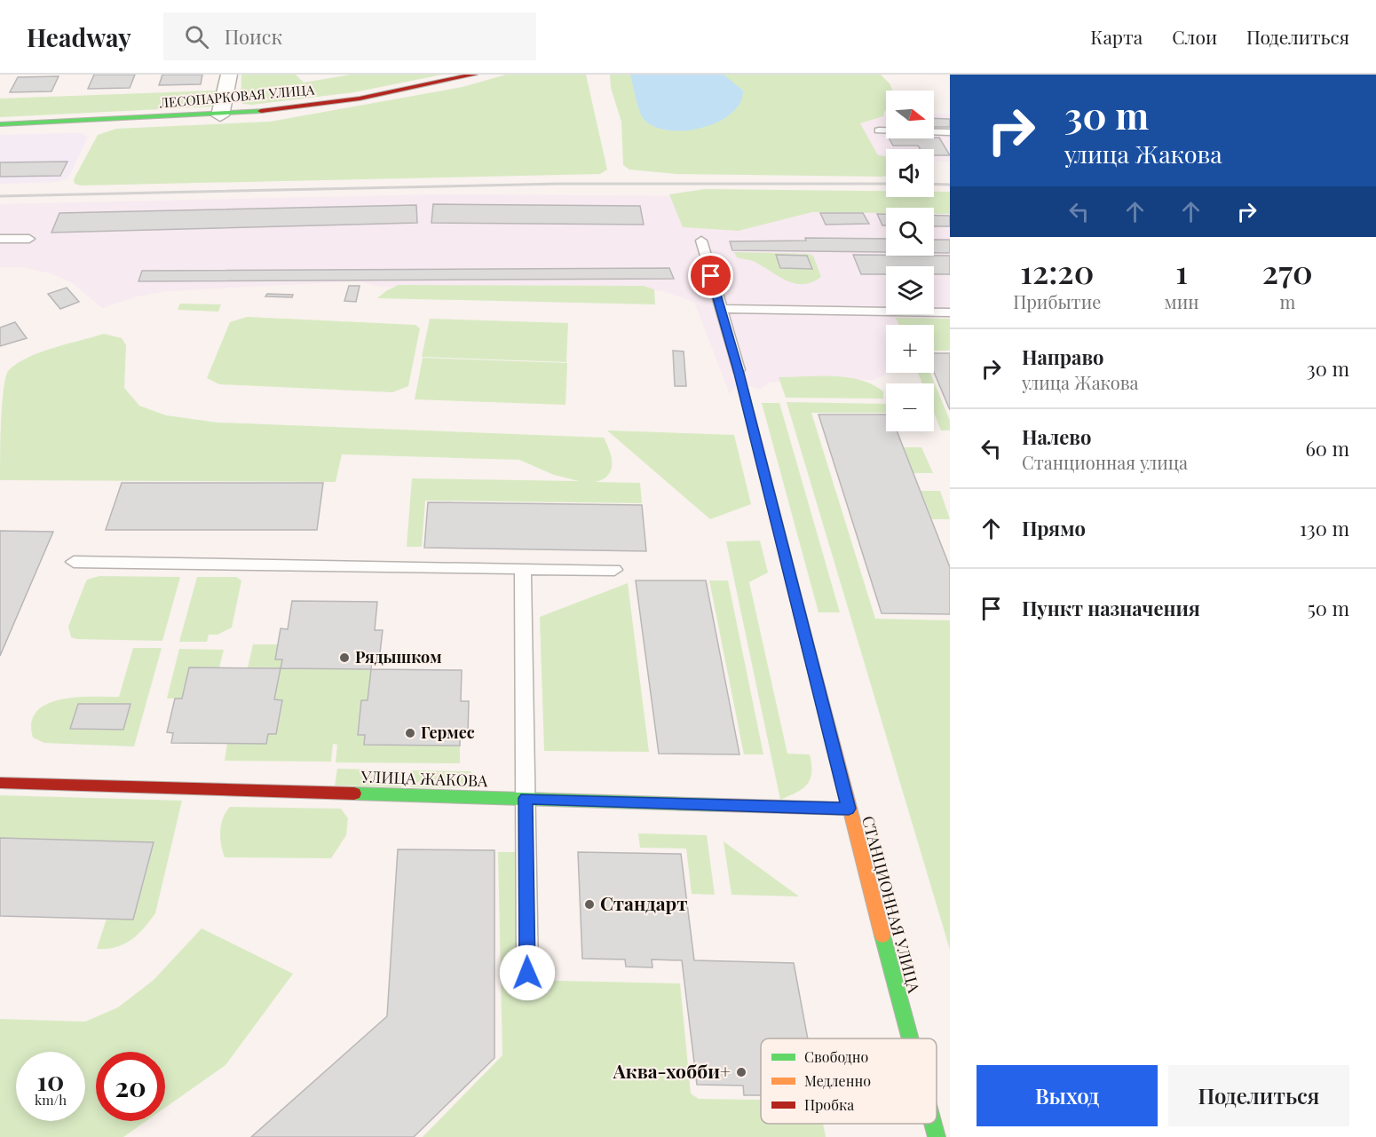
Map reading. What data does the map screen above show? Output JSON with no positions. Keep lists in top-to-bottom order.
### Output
{
  "streets": {
    "street": ["ЛЕСОПАРКОВАЯ УЛИЦА", "УЛИЦА ЖАКОВА", "СТАНЦИОННАЯ УЛИЦА"]
  },
  "crossings": [
    ["УЛИЦА ЖАКОВА", "СТАНЦИОННАЯ УЛИЦА"]
  ],
  "places": [
    "Рядышком",
    "Гермес",
    "Стандарт",
    "Аква-хобби+"
  ],
  "legend": ["Свободно", "Медленно", "Пробка"],
  "north": "right",
  "page": {
    "header": "Headway",
    "search": "Поиск",
    "nav": ["Карта", "Слои", "Поделиться"],
    "turn": ["30 m", "улица Жакова"],
    "map_buttons": ["+", "−"],
    "eta": [
      "12:20",
      "Прибытие",
      "1",
      "мин",
      "270",
      "m"
    ],
    "list": [
      {
        "name": "Направо",
        "note": "улица Жакова",
        "value": "30 m"
      },
      {
        "name": "Налево",
        "note": "Станционная улица",
        "value": "60 m"
      },
      {
        "name": "Прямо",
        "value": "130 m"
      },
      {
        "name": "Пункт назначения",
        "value": "50 m"
      }
    ],
    "speed": "10 km/h",
    "limit": "20",
    "buttons": ["Выход", "Поделиться"]
  }
}
